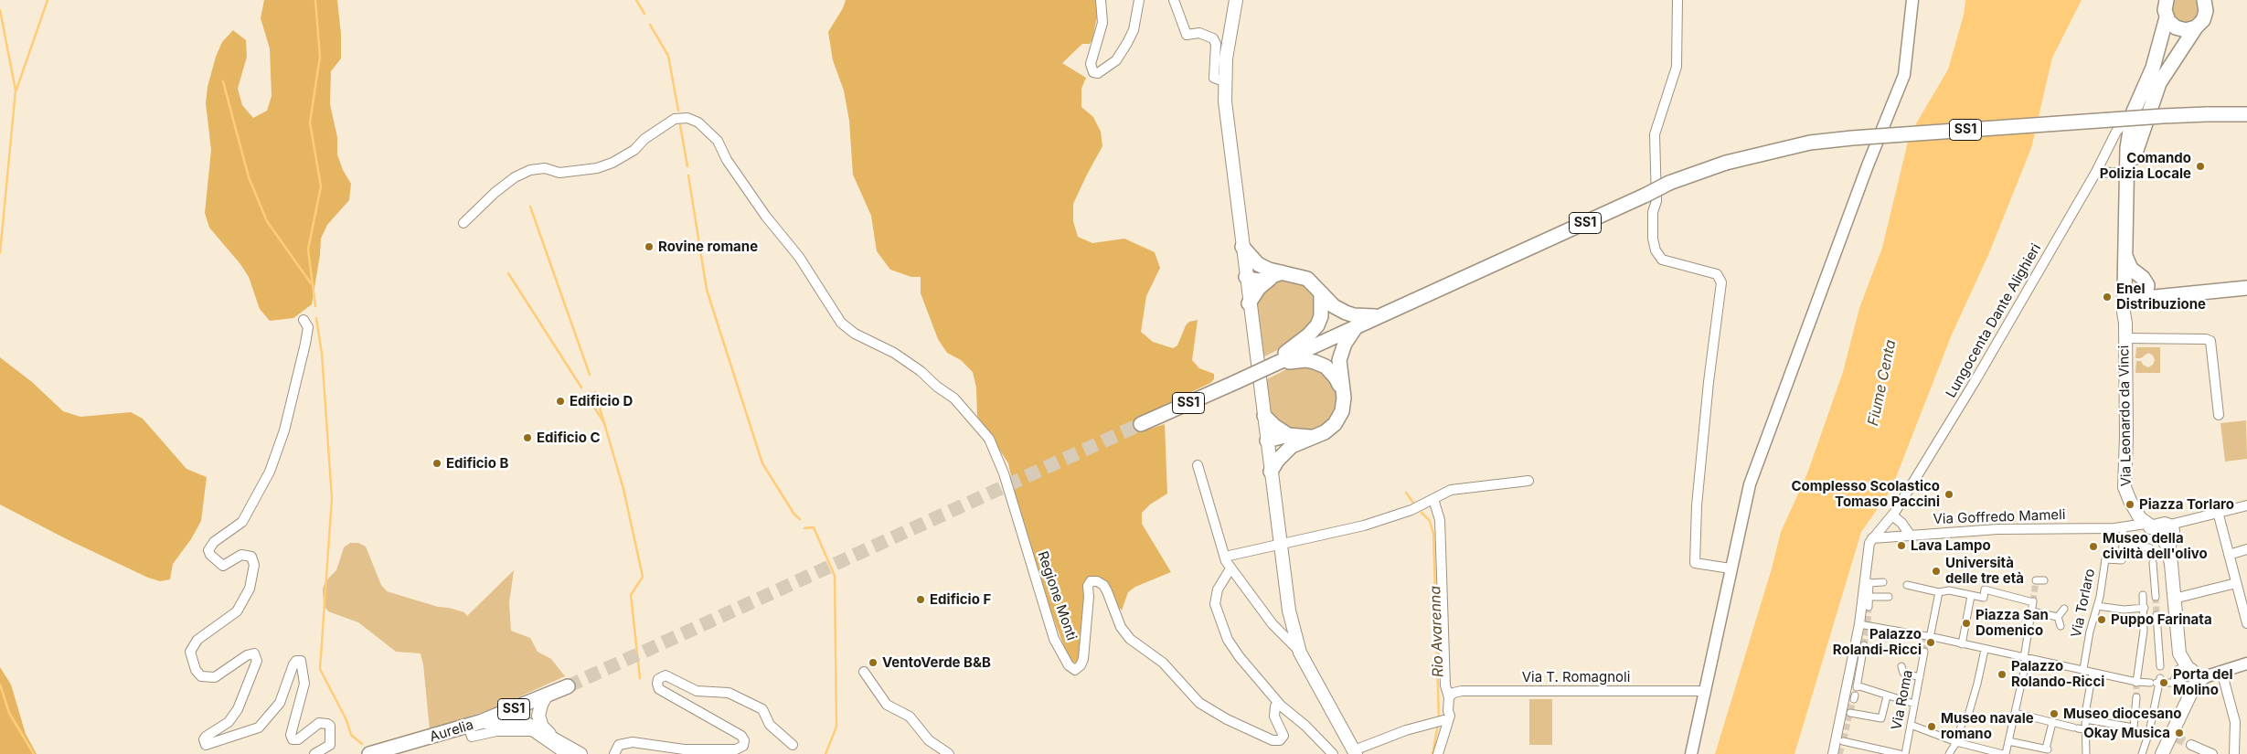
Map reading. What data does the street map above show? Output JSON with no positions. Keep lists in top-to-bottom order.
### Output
{
  "streets": {
    "main road": ["SS1", "Via Leonardo da Vinci", "Aurelia"],
    "street": [
      "Lungocenta Dante Alighieri",
      "Via Goffredo Mameli",
      "Regione Monti",
      "Via Torlaro",
      "Via T. Romagnoli",
      "Via Roma"
    ]
  },
  "crossings": [
    ["SS1", "Aurelia"],
    ["Lungocenta Dante Alighieri", "Via Leonardo da Vinci"],
    ["Lungocenta Dante Alighieri", "Via Goffredo Mameli"]
  ],
  "water": ["Fiume Centa", "Rio Avarenna"],
  "places": [
    "Comando Polizia Locale",
    "Rovine romane",
    "Enel Distribuzione",
    "Edificio D",
    "Edificio C",
    "Edificio B",
    "Complesso Scolastico Tomaso Paccini",
    "Piazza Torlaro",
    "Lava Lampo",
    "Museo della civiltà dell'olivo",
    "Università delle tre età",
    "Edificio F",
    "Puppo Farinata",
    "Piazza San Domenico",
    "Palazzo Rolandi-Ricci",
    "VentoVerde B&B",
    "Palazzo Rolando-Ricci",
    "Porta del Molino",
    "Museo diocesano",
    "Museo navale romano",
    "Okay Musica"
  ]
}
